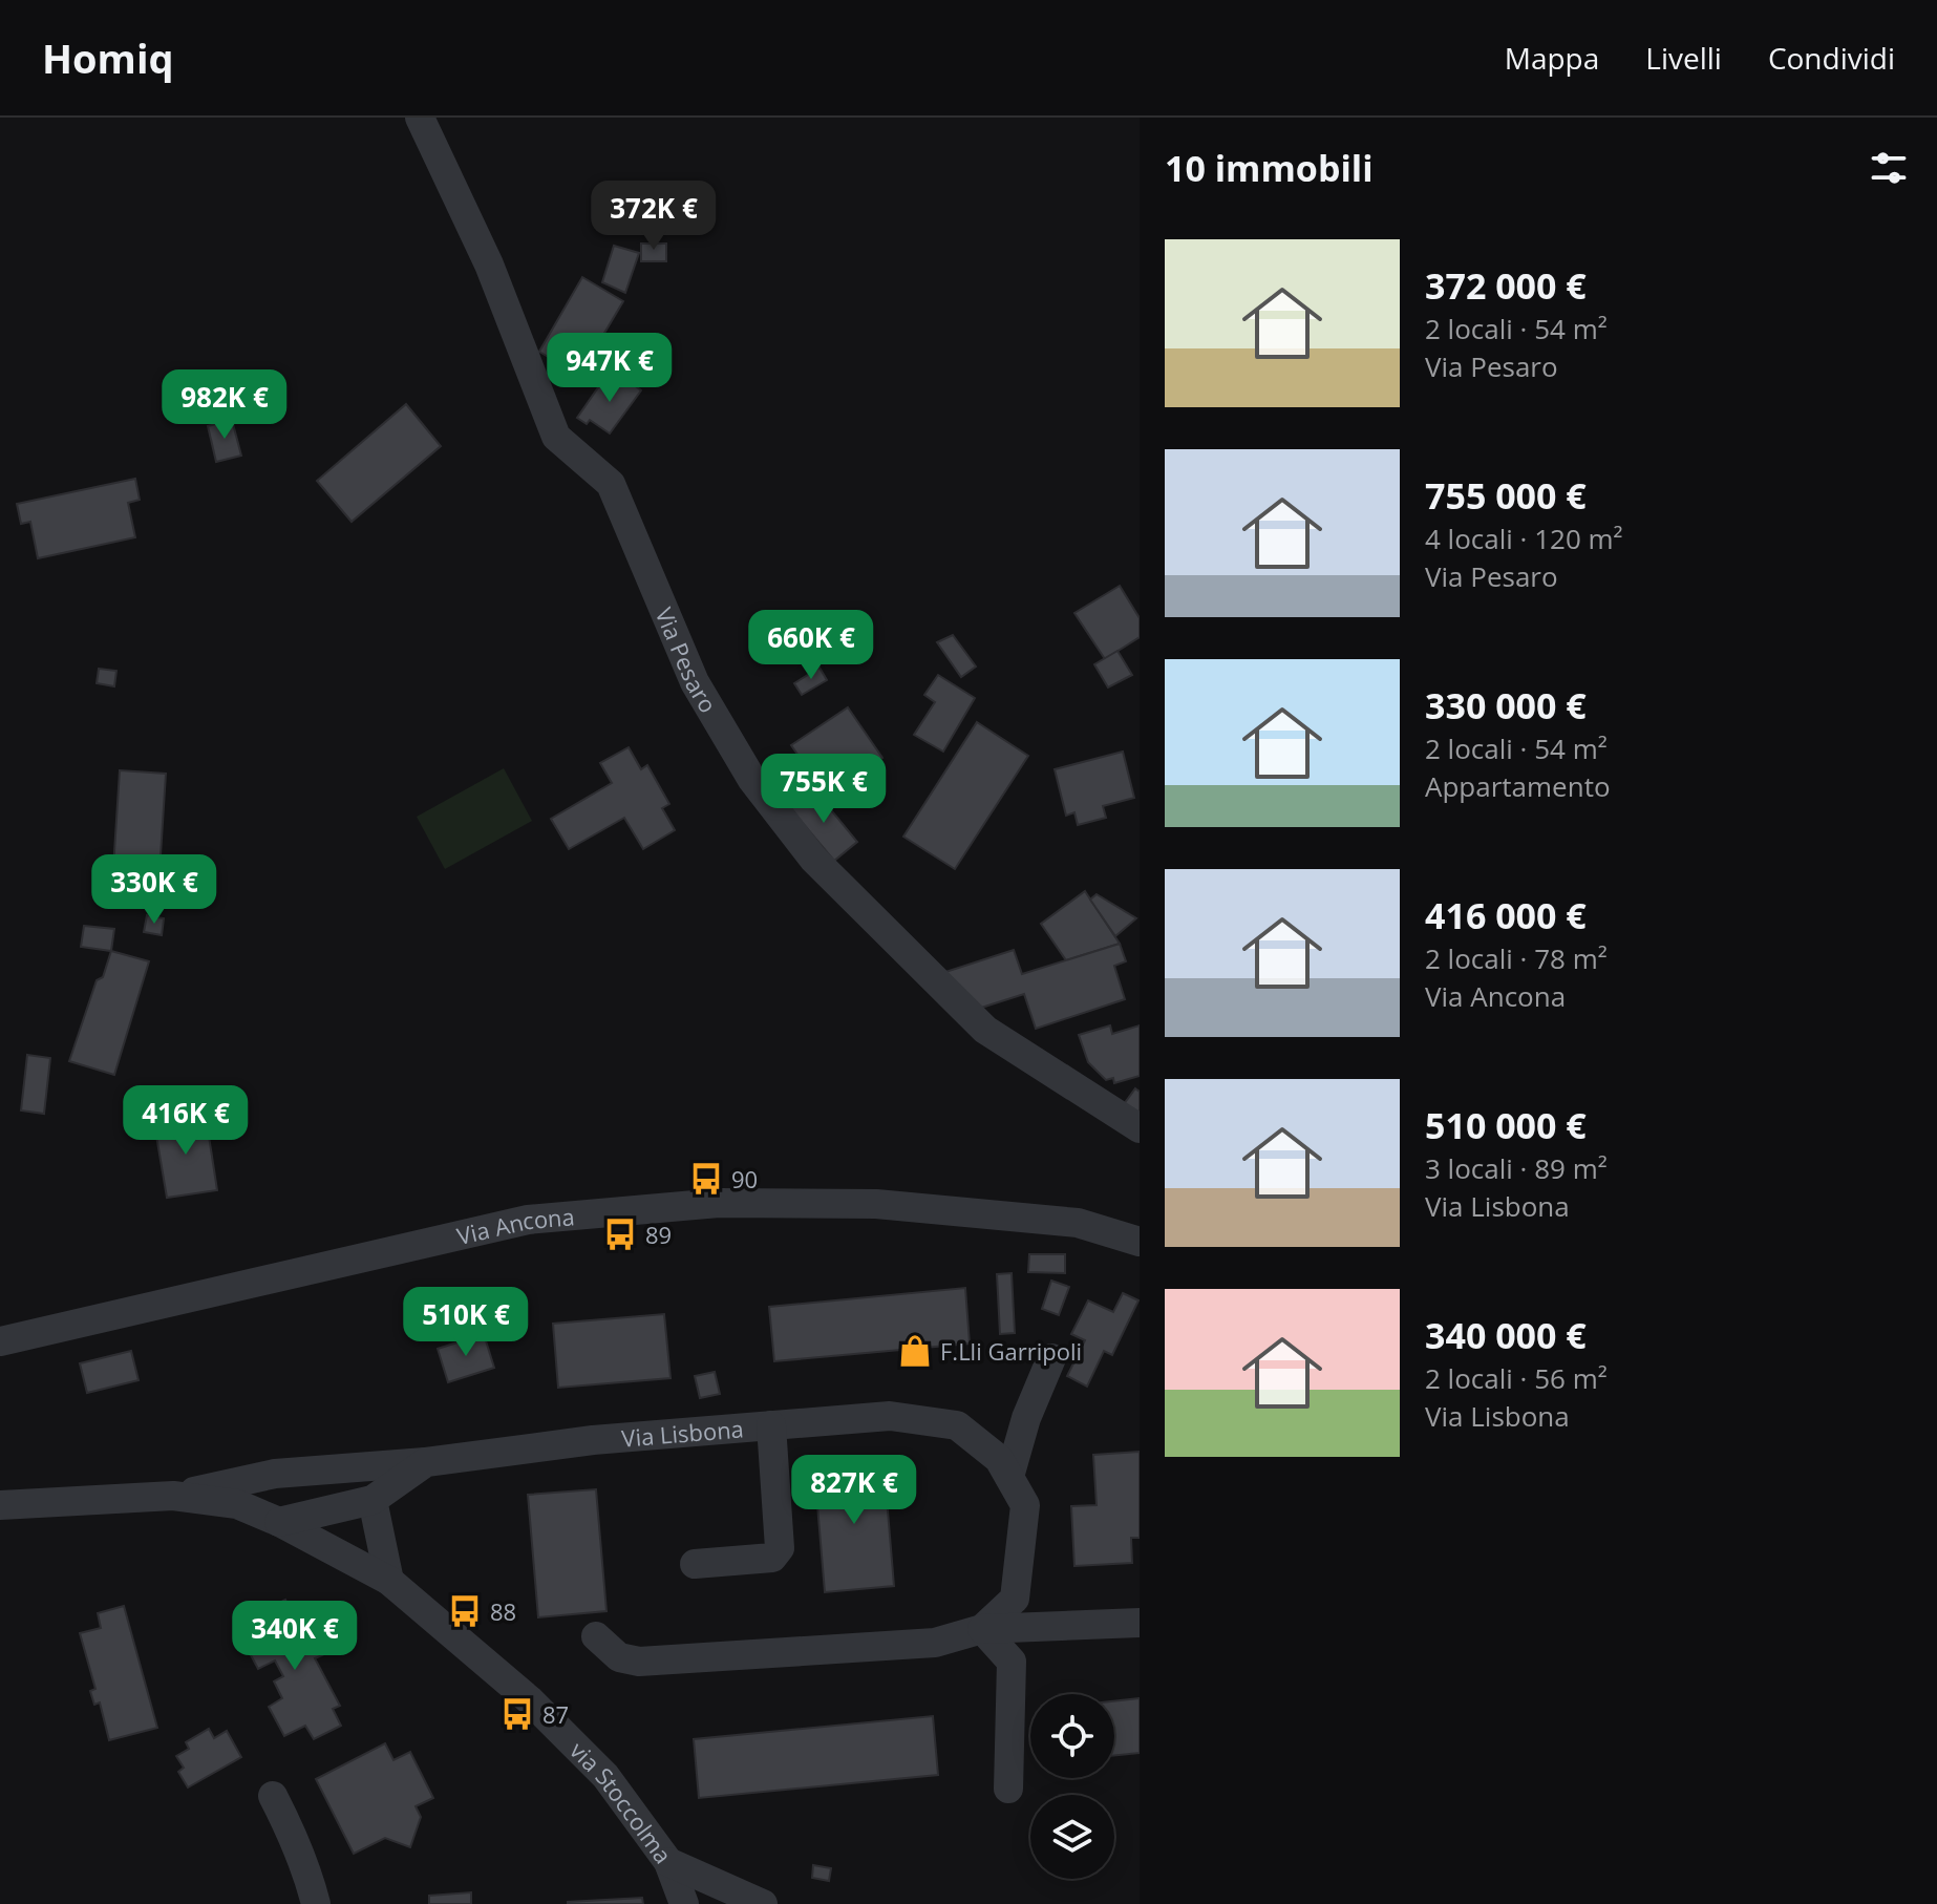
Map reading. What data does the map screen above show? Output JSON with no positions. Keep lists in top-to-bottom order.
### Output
{
  "streets": {
    "street": [
      "Via Pesaro",
      "Via Ancona",
      "Via Lisbona",
      "via Stoccolma"
    ]
  },
  "places": {
    "bus stop": [
      "90",
      "89",
      "88",
      "87"
    ],
    "shop": ["F.Lli Garripoli"]
  },
  "page": {
    "header": "Homiq",
    "nav": ["Mappa", "Livelli", "Condividi"],
    "heading": "10 immobili",
    "price": [
      "372K €",
      "947K €",
      "982K €",
      "660K €",
      "755K €",
      "330K €",
      "416K €",
      "510K €",
      "827K €",
      "340K €"
    ],
    "list": [
      {
        "name": "372 000 €",
        "note": "2 locali · 54 m² · Via Pesaro"
      },
      {
        "name": "755 000 €",
        "note": "4 locali · 120 m² · Via Pesaro"
      },
      {
        "name": "330 000 €",
        "note": "2 locali · 54 m² · Appartamento"
      },
      {
        "name": "416 000 €",
        "note": "2 locali · 78 m² · Via Ancona"
      },
      {
        "name": "510 000 €",
        "note": "3 locali · 89 m² · Via Lisbona"
      },
      {
        "name": "340 000 €",
        "note": "2 locali · 56 m² · Via Lisbona"
      }
    ]
  }
}
